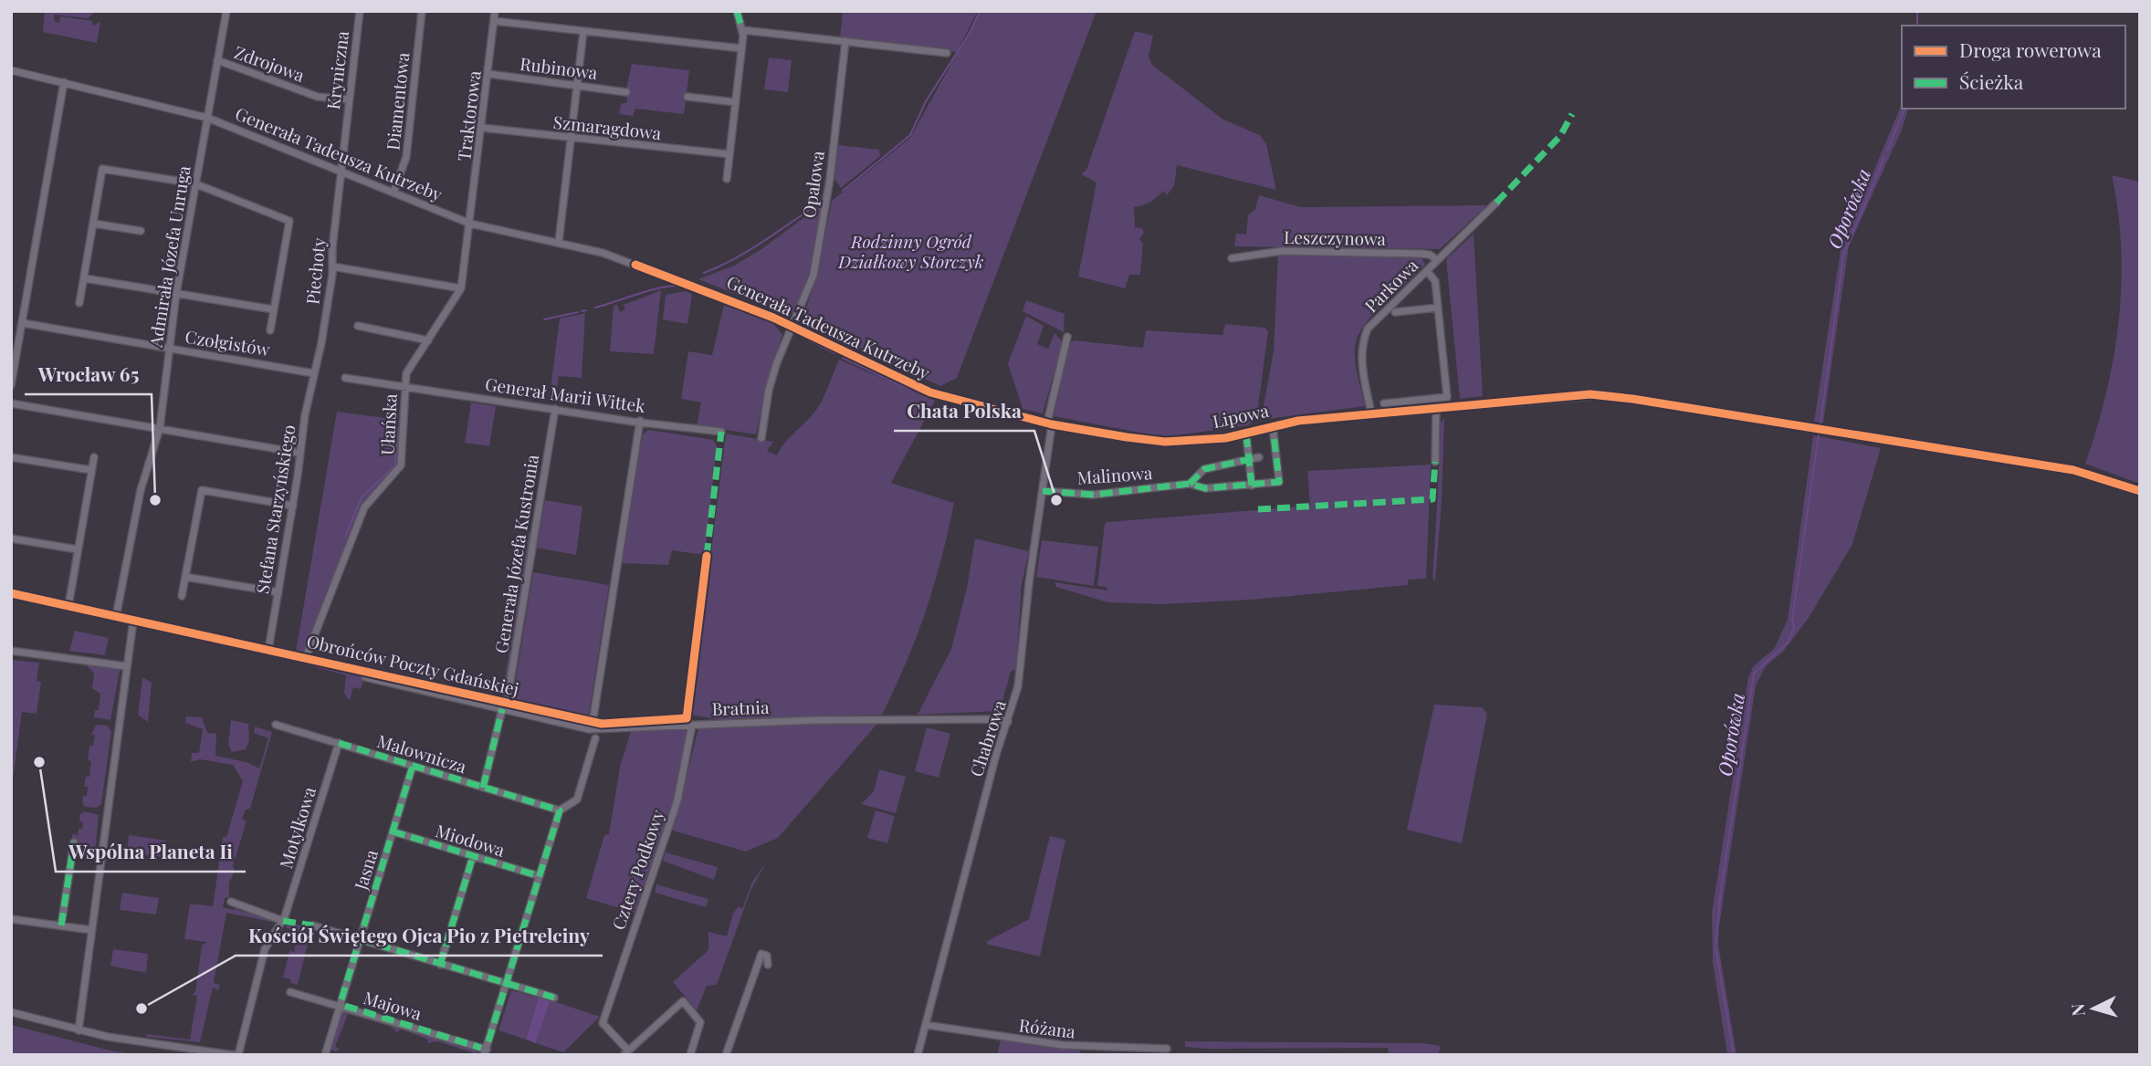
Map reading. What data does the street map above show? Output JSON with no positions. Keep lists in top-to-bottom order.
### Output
{
  "streets": {
    "street": [
      "Zdrojowa",
      "Rubinowa",
      "Kryniczna",
      "Diamentowa",
      "Traktorowa",
      "Szmaragdowa",
      "Generała Tadeusza Kutrzeby",
      "Opalowa",
      "Leszczynowa",
      "Admirała Józefa Unruga",
      "Piechoty",
      "Parkowa",
      "Czołgistów",
      "Generał Marii Wittek",
      "Lipowa",
      "Ułańska",
      "Malinowa",
      "Stefana Starzyńskiego",
      "Generała Józefa Kustronia",
      "Obrońców Poczty Gdańskiej",
      "Bratnia",
      "Chabrowa",
      "Malownicza",
      "Motylkowa",
      "Miodowa",
      "Jasna",
      "Cztery Podkowy",
      "Majowa",
      "Różana"
    ]
  },
  "crossings": [
    ["Zdrojowa", "Kryniczna"],
    ["Zdrojowa", "Admirała Józefa Unruga"],
    ["Rubinowa", "Traktorowa"],
    ["Kryniczna", "Generała Tadeusza Kutrzeby"],
    ["Kryniczna", "Piechoty"],
    ["Diamentowa", "Generała Tadeusza Kutrzeby"],
    ["Traktorowa", "Szmaragdowa"],
    ["Traktorowa", "Generała Tadeusza Kutrzeby"],
    ["Traktorowa", "Ułańska"],
    ["Generała Tadeusza Kutrzeby", "Opalowa"],
    ["Generała Tadeusza Kutrzeby", "Admirała Józefa Unruga"],
    ["Generała Tadeusza Kutrzeby", "Piechoty"],
    ["Generała Tadeusza Kutrzeby", "Lipowa"],
    ["Generała Tadeusza Kutrzeby", "Ułańska"],
    ["Generała Tadeusza Kutrzeby", "Chabrowa"],
    ["Leszczynowa", "Parkowa"],
    ["Admirała Józefa Unruga", "Czołgistów"],
    ["Admirała Józefa Unruga", "Obrońców Poczty Gdańskiej"],
    ["Piechoty", "Czołgistów"],
    ["Piechoty", "Stefana Starzyńskiego"],
    ["Parkowa", "Lipowa"],
    ["Czołgistów", "Stefana Starzyńskiego"],
    ["Generał Marii Wittek", "Ułańska"],
    ["Generał Marii Wittek", "Generała Józefa Kustronia"],
    ["Lipowa", "Malinowa"],
    ["Lipowa", "Chabrowa"],
    ["Ułańska", "Obrońców Poczty Gdańskiej"],
    ["Malinowa", "Chabrowa"],
    ["Stefana Starzyńskiego", "Obrońców Poczty Gdańskiej"],
    ["Generała Józefa Kustronia", "Obrońców Poczty Gdańskiej"],
    ["Generała Józefa Kustronia", "Bratnia"],
    ["Generała Józefa Kustronia", "Malownicza"],
    ["Obrońców Poczty Gdańskiej", "Bratnia"],
    ["Obrońców Poczty Gdańskiej", "Cztery Podkowy"],
    ["Bratnia", "Chabrowa"],
    ["Bratnia", "Cztery Podkowy"],
    ["Chabrowa", "Różana"],
    ["Malownicza", "Motylkowa"],
    ["Malownicza", "Jasna"],
    ["Miodowa", "Jasna"],
    ["Jasna", "Majowa"]
  ],
  "water": ["Oporówka"],
  "parks": ["Rodzinny Ogród Działkowy Storczyk"],
  "places": [
    "Wrocław 65",
    "Chata Polska",
    "Wspólna Planeta Ii",
    "Kościół Świętego Ojca Pio z Pietrelciny"
  ],
  "legend": ["Droga rowerowa", "Ścieżka"],
  "north": "left"
}
